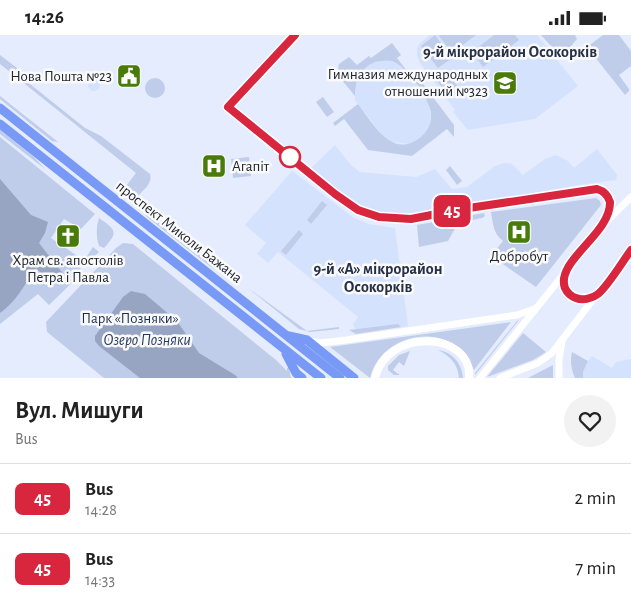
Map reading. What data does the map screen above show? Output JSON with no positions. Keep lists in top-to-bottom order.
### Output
{
  "streets": {
    "highway": ["проспект Миколи Бажана"]
  },
  "districts": ["9-й мікрорайон Осокорків", "9-й «А» мікрорайон Осокорків"],
  "water": ["Озеро Позняки"],
  "parks": ["Парк «Позняки»"],
  "places": {
    "public building": ["Нова Пошта №23"],
    "school or university": ["Гимназия международных отношений №323"],
    "hospital": ["Агапіт", "Добробут"],
    "church": ["Храм св. апостолів Петра і Павла"]
  },
  "lines": ["bus line 45"],
  "page": {
    "status": "14:26",
    "on_map": "45",
    "heading": ["Вул. Мишуги", "Bus"],
    "list": [
      {
        "mark": "45",
        "name": "Bus",
        "note": "14:28",
        "value": "2 min"
      },
      {
        "mark": "45",
        "name": "Bus",
        "note": "14:33",
        "value": "7 min"
      }
    ]
  }
}
